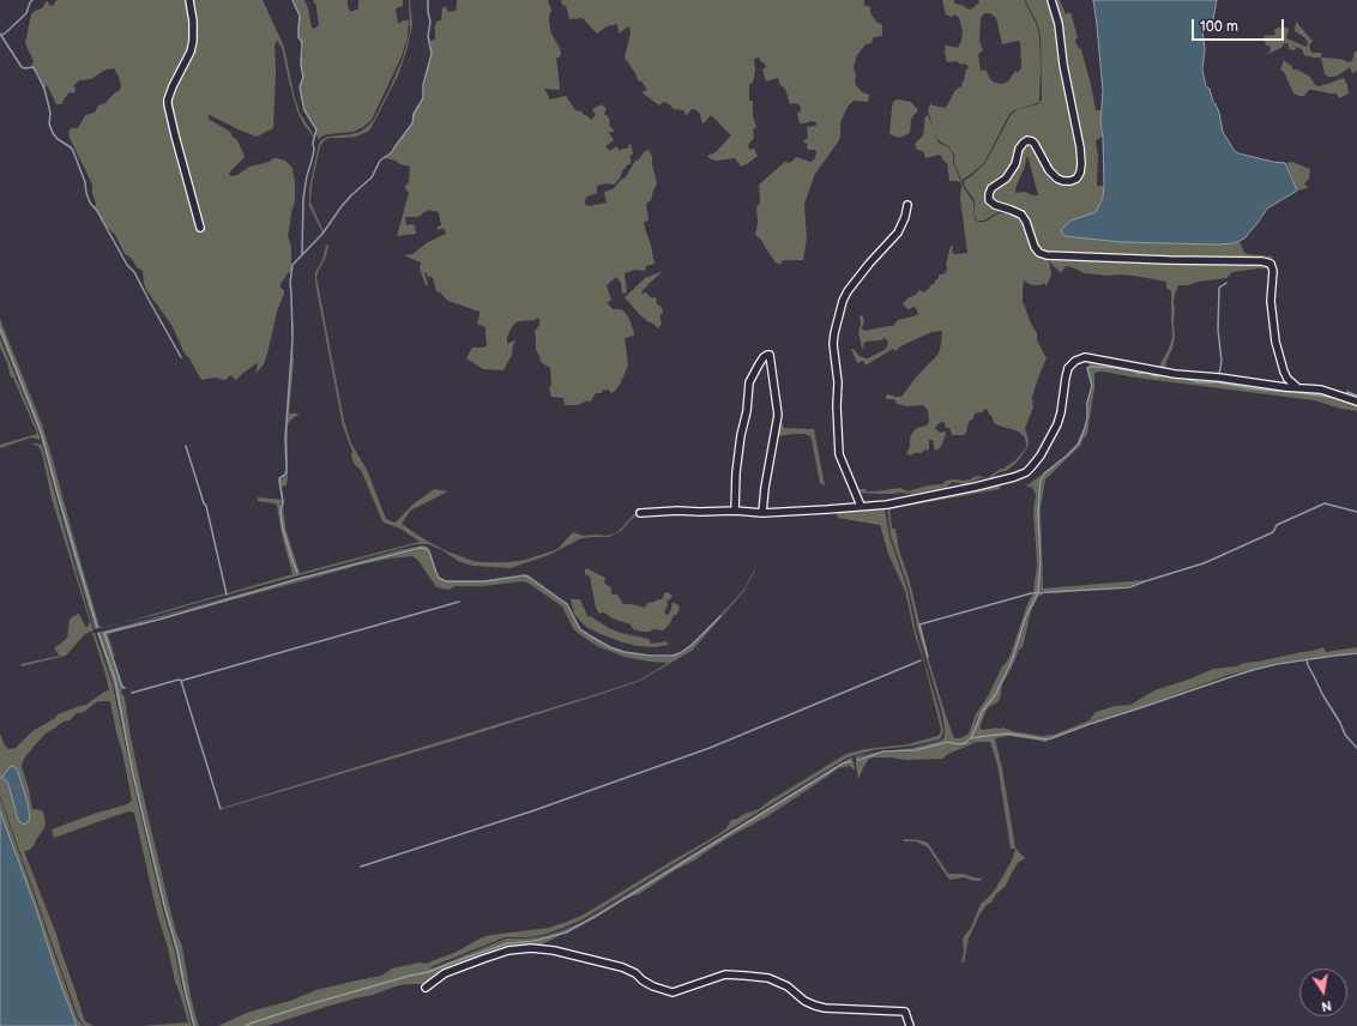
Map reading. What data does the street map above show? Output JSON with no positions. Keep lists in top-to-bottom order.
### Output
{
  "scale_bar": "100 m",
  "north": "bottom"
}
